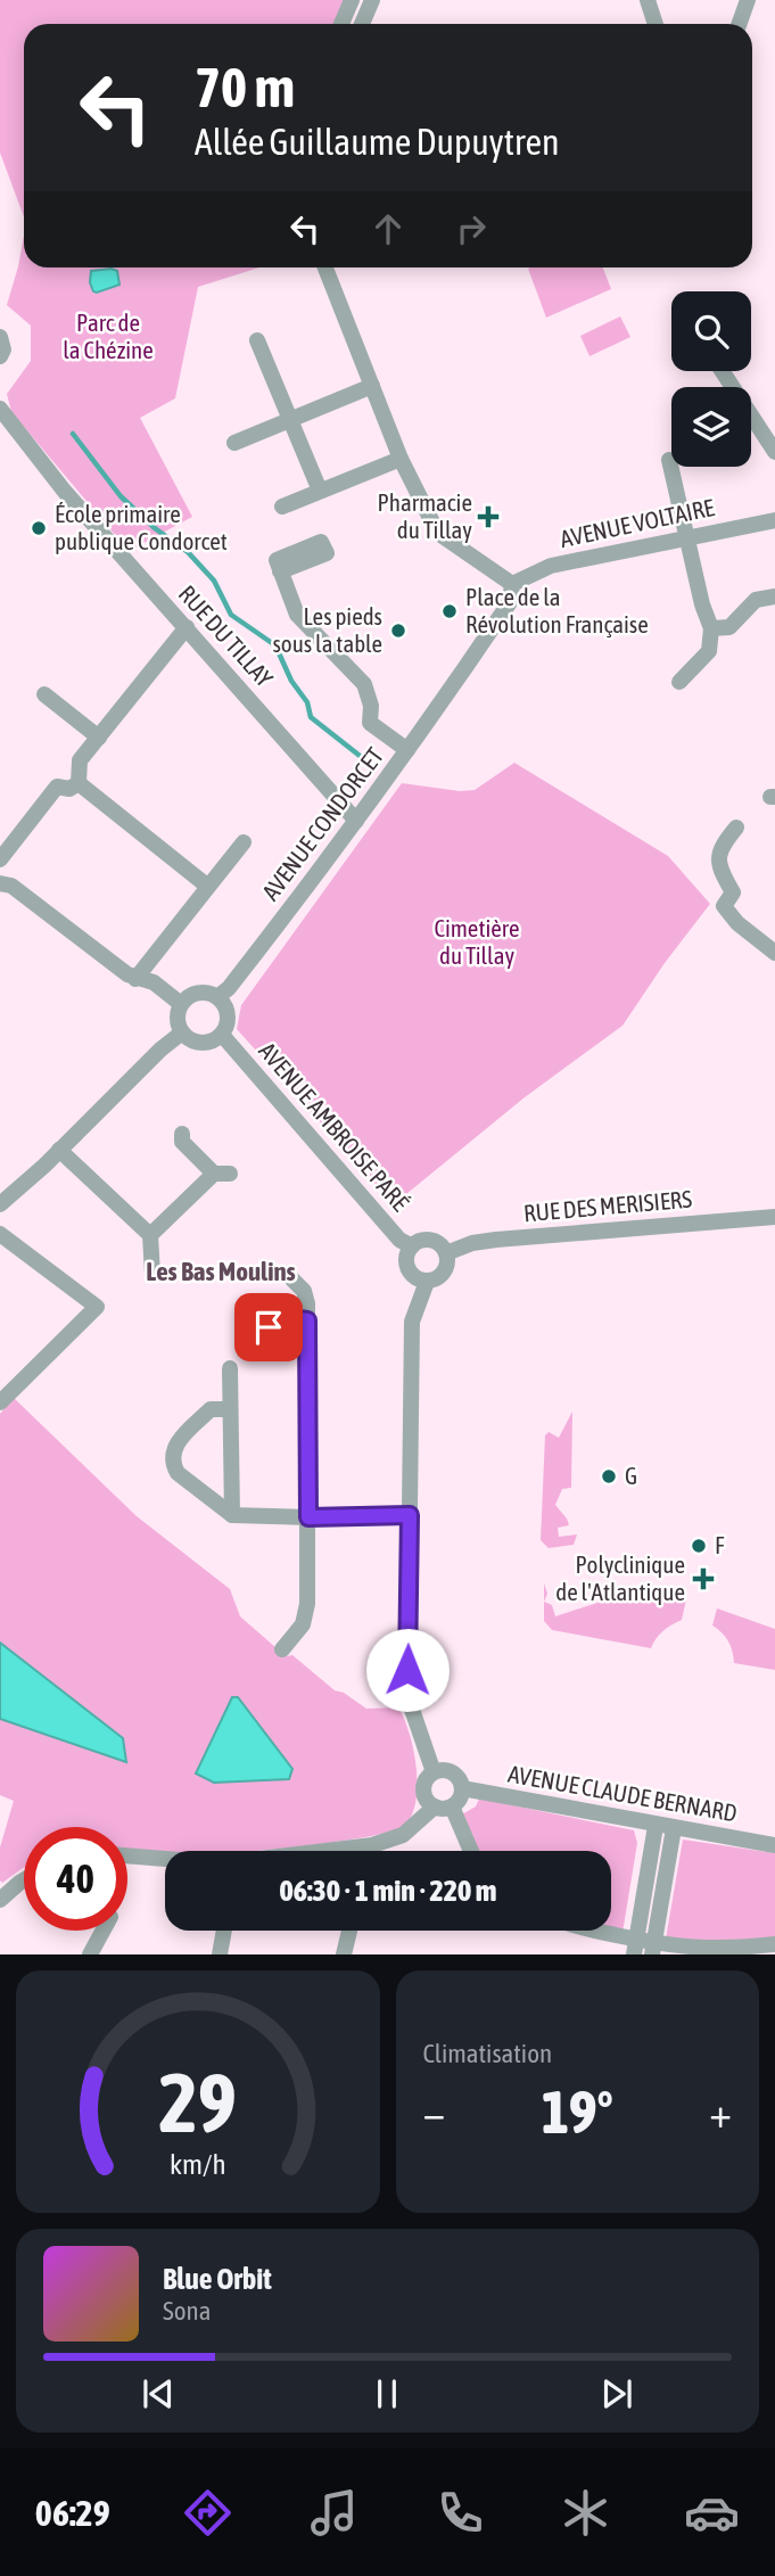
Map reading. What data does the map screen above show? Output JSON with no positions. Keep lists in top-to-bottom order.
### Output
{
  "streets": {
    "street": [
      "AVENUE VOLTAIRE",
      "RUE DU TILLAY",
      "AVENUE CONDORCET",
      "AVENUE AMBROISE PARÉ",
      "RUE DES MERISIERS",
      "AVENUE CLAUDE BERNARD"
    ]
  },
  "crossings": [
    ["AVENUE VOLTAIRE", "AVENUE CONDORCET"],
    ["RUE DU TILLAY", "AVENUE CONDORCET"],
    ["AVENUE CONDORCET", "AVENUE AMBROISE PARÉ"],
    ["AVENUE AMBROISE PARÉ", "RUE DES MERISIERS"]
  ],
  "districts": ["Les Bas Moulins"],
  "parks": ["Parc de la Chézine", "Cimetière du Tillay"],
  "places": {
    "health": ["Pharmacie du Tillay", "Polyclinique de l'Atlantique"],
    "other": [
      "École primaire publique Condorcet",
      "Place de la Révolution Française",
      "Les pieds sous la table",
      "G",
      "F"
    ]
  },
  "page": {
    "turn": ["70 m", "Allée Guillaume Dupuytren"],
    "limit": "40",
    "trip": "06:30 · 1 min · 220 m",
    "tile": "Climatisation",
    "heat": ["−", "19°", "+"],
    "song": ["Blue Orbit", "Sona"],
    "tabs": "06:29",
    "gauge": ["29", "km/h"]
  }
}
